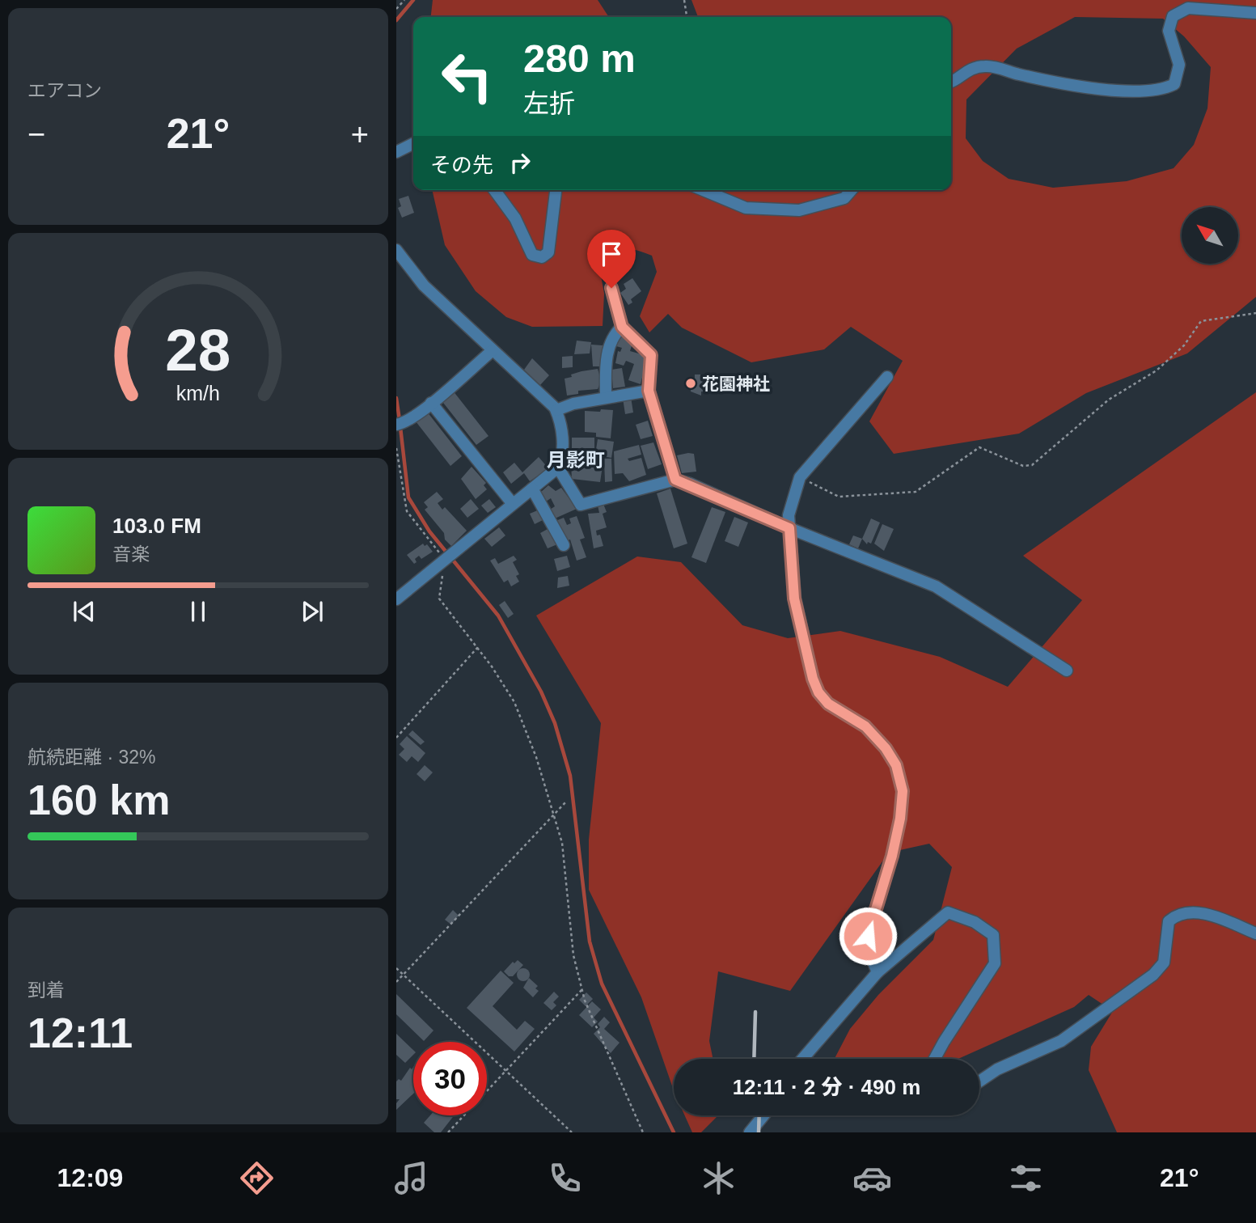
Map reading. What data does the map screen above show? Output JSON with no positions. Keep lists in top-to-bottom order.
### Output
{
  "districts": ["月影町"],
  "places": ["花園神社"],
  "north": "top left",
  "page": {
    "tile": [
      "エアコン",
      ["航続距離 · 32%", "160 km"],
      ["到着", "12:11"]
    ],
    "turn": ["280 m", "左折"],
    "heat": ["−", "21°", "+"],
    "then": "その先",
    "song": ["103.0 FM", "音楽"],
    "limit": "30",
    "trip": "12:11 · 2 分 · 490 m",
    "tabs": ["12:09", "21°"],
    "gauge": ["28", "km/h"]
  }
}
